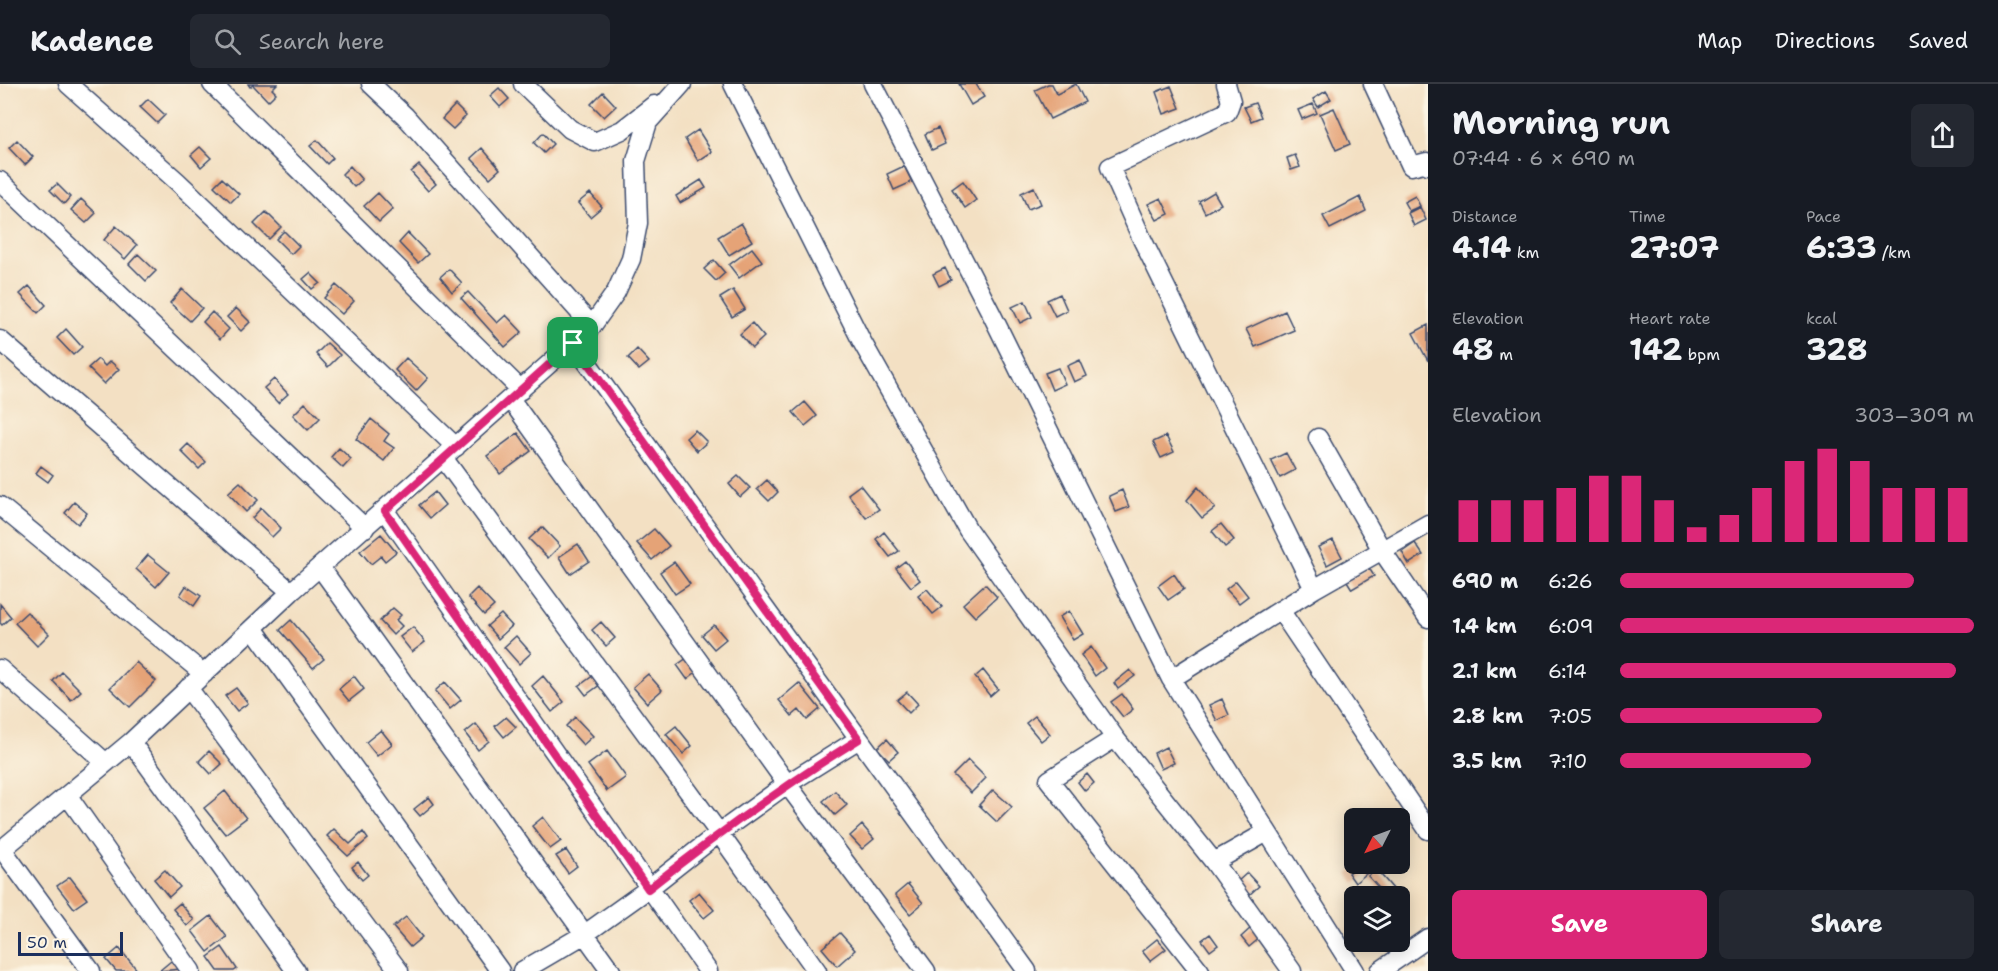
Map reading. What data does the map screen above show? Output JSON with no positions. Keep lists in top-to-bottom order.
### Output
{
  "scale_bar": "50 m",
  "north": "bottom left",
  "page": {
    "header": "Kadence",
    "search": "Search here",
    "nav": ["Map", "Directions", "Saved"],
    "heading": ["Morning run", "07:44 · 6 × 690 m"],
    "stats": [
      ["Distance", "4.14 km"],
      ["Time", "27:07"],
      ["Pace", "6:33 /km"],
      ["Elevation", "48 m"],
      ["Heart rate", "142 bpm"],
      ["kcal", "328"]
    ],
    "chart": ["Elevation", "303–309 m"],
    "list": [
      {
        "name": "690 m",
        "note": "6:26"
      },
      {
        "name": "1.4 km",
        "note": "6:09"
      },
      {
        "name": "2.1 km",
        "note": "6:14"
      },
      {
        "name": "2.8 km",
        "note": "7:05"
      },
      {
        "name": "3.5 km",
        "note": "7:10"
      }
    ],
    "buttons": ["Save", "Share"],
    "scale": "50 m"
  }
}
